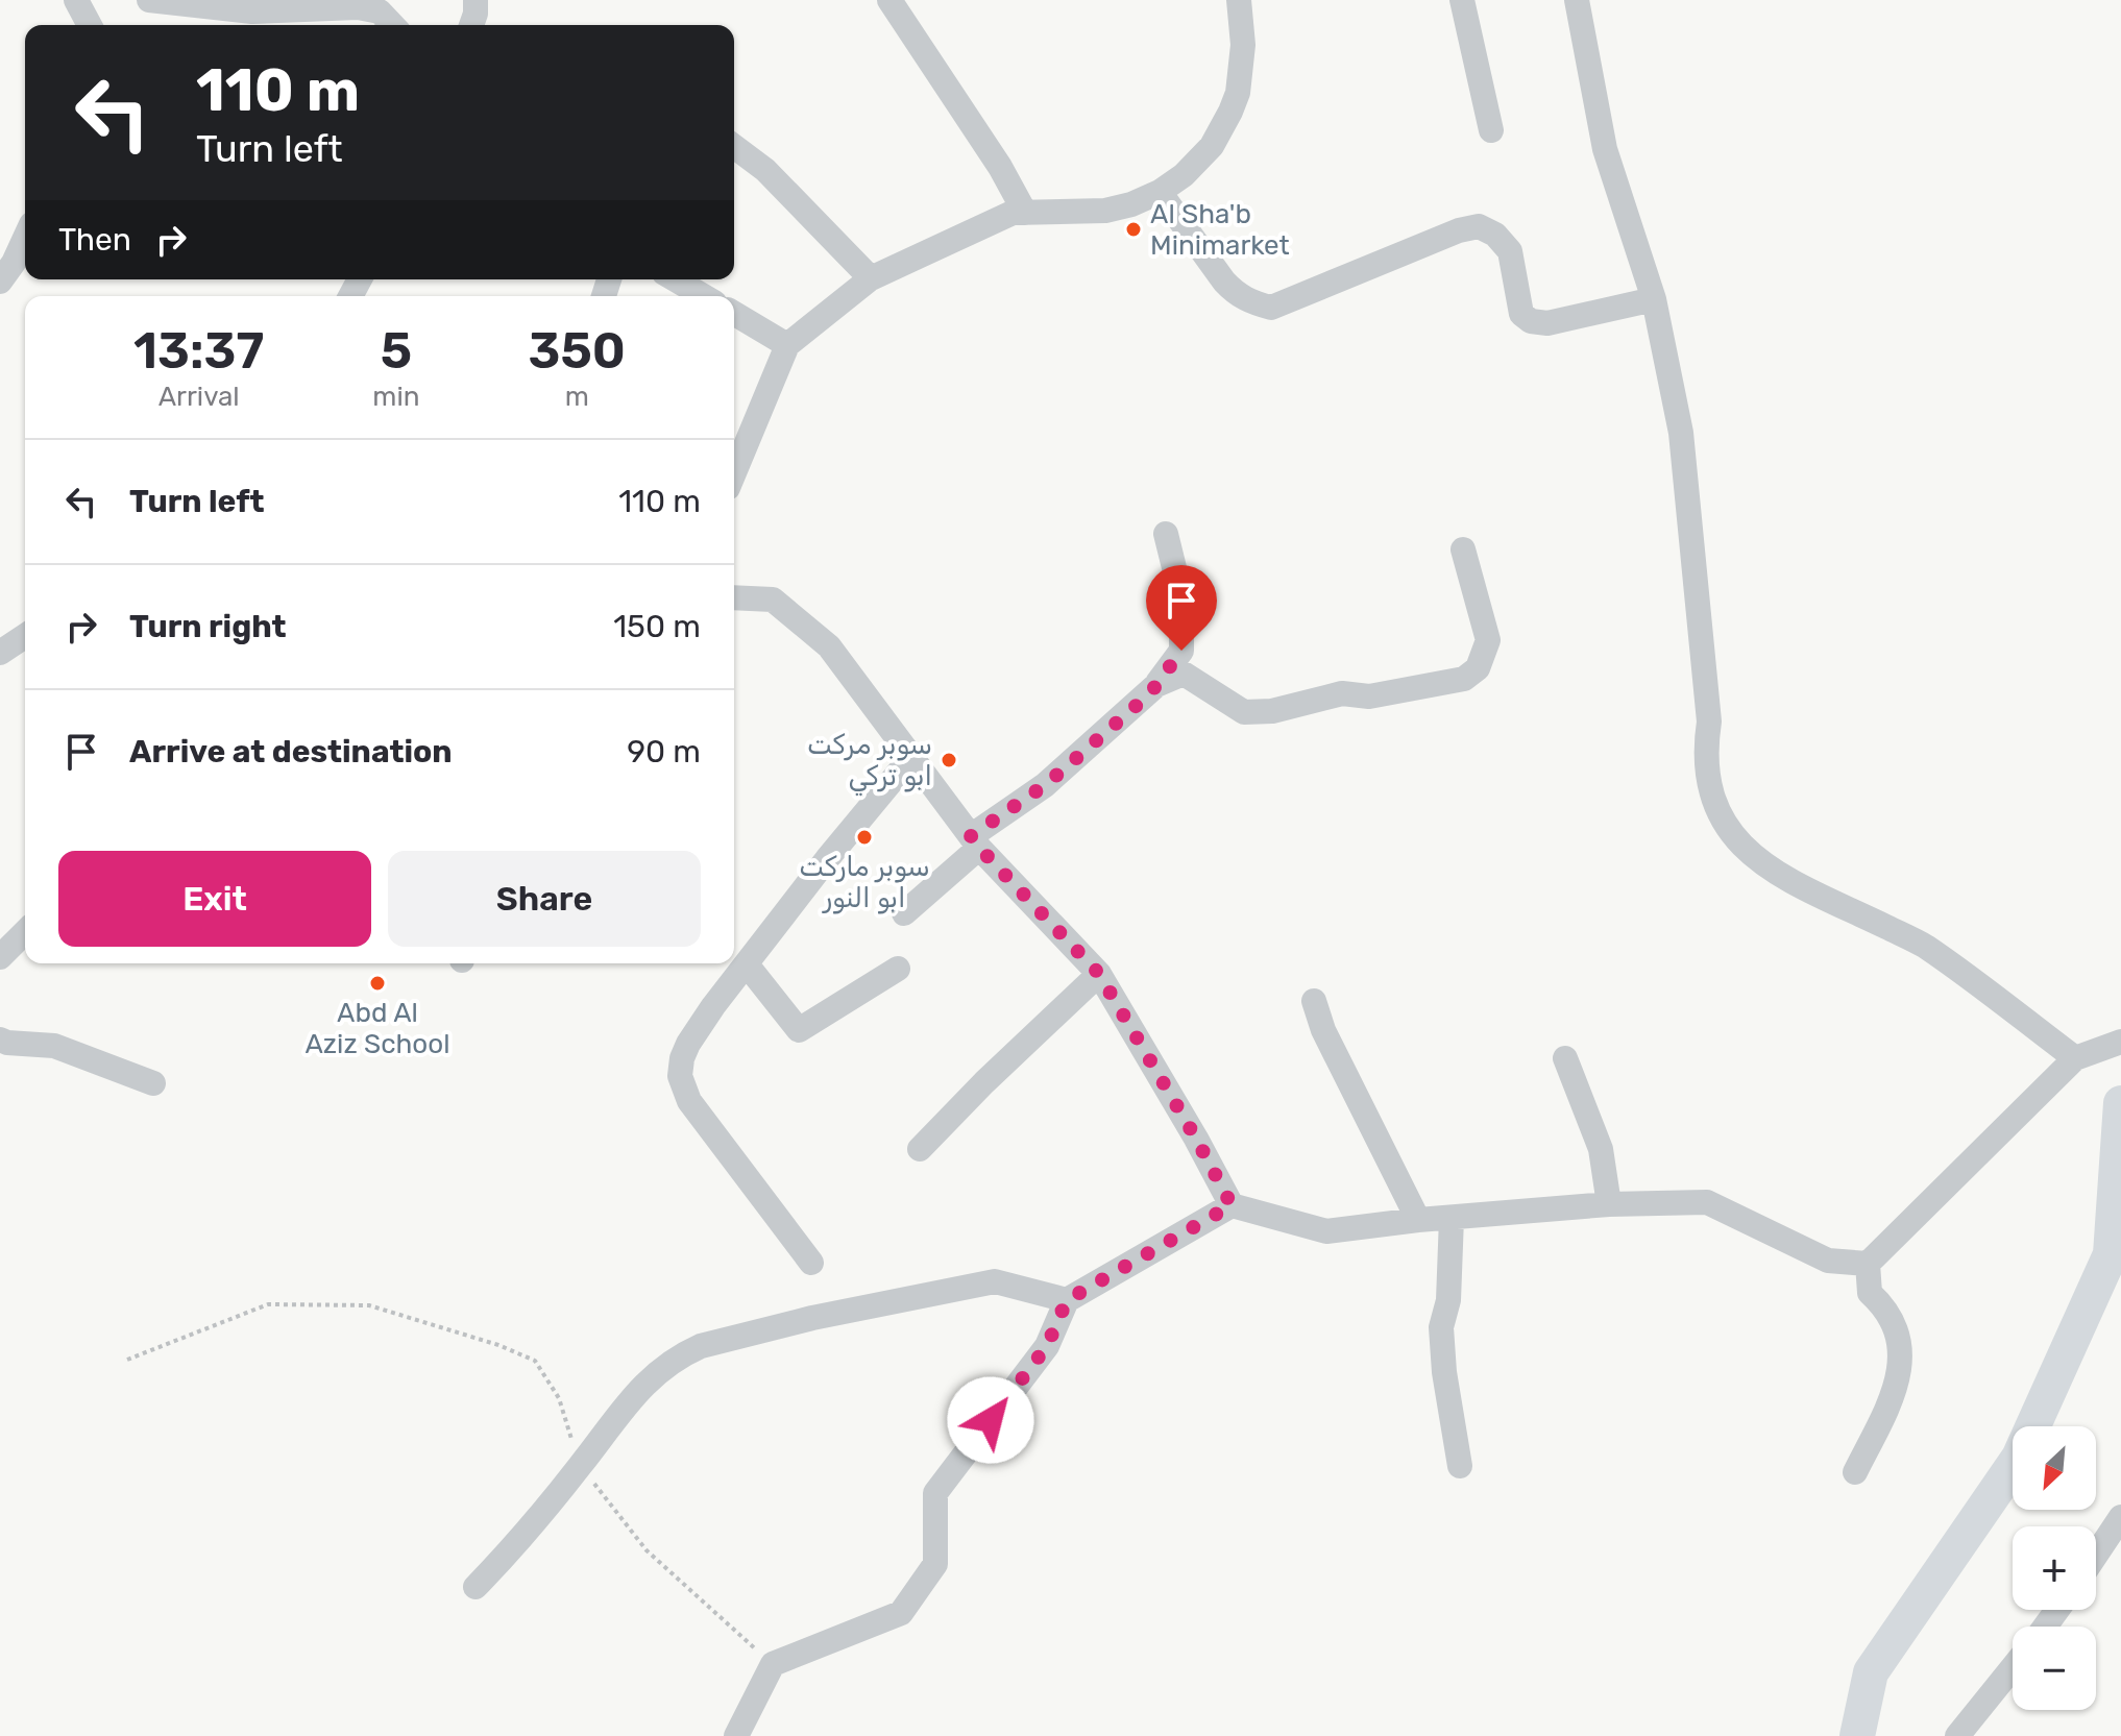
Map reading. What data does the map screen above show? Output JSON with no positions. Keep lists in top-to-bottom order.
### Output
{
  "places": [
    "Al Sha'b Minimarket",
    "سوبر مركت ابو تركي",
    "سوبر ماركت ابو النور",
    "Abd Al Aziz School"
  ],
  "north": "bottom left",
  "page": {
    "turn": ["110 m", "Turn left"],
    "then": "Then",
    "eta": [
      "13:37",
      "Arrival",
      "5",
      "min",
      "350",
      "m"
    ],
    "list": [
      {
        "name": "Turn left",
        "value": "110 m"
      },
      {
        "name": "Turn right",
        "value": "150 m"
      },
      {
        "name": "Arrive at destination",
        "value": "90 m"
      }
    ],
    "buttons": ["Exit", "Share"],
    "map_buttons": ["+", "−"]
  }
}
